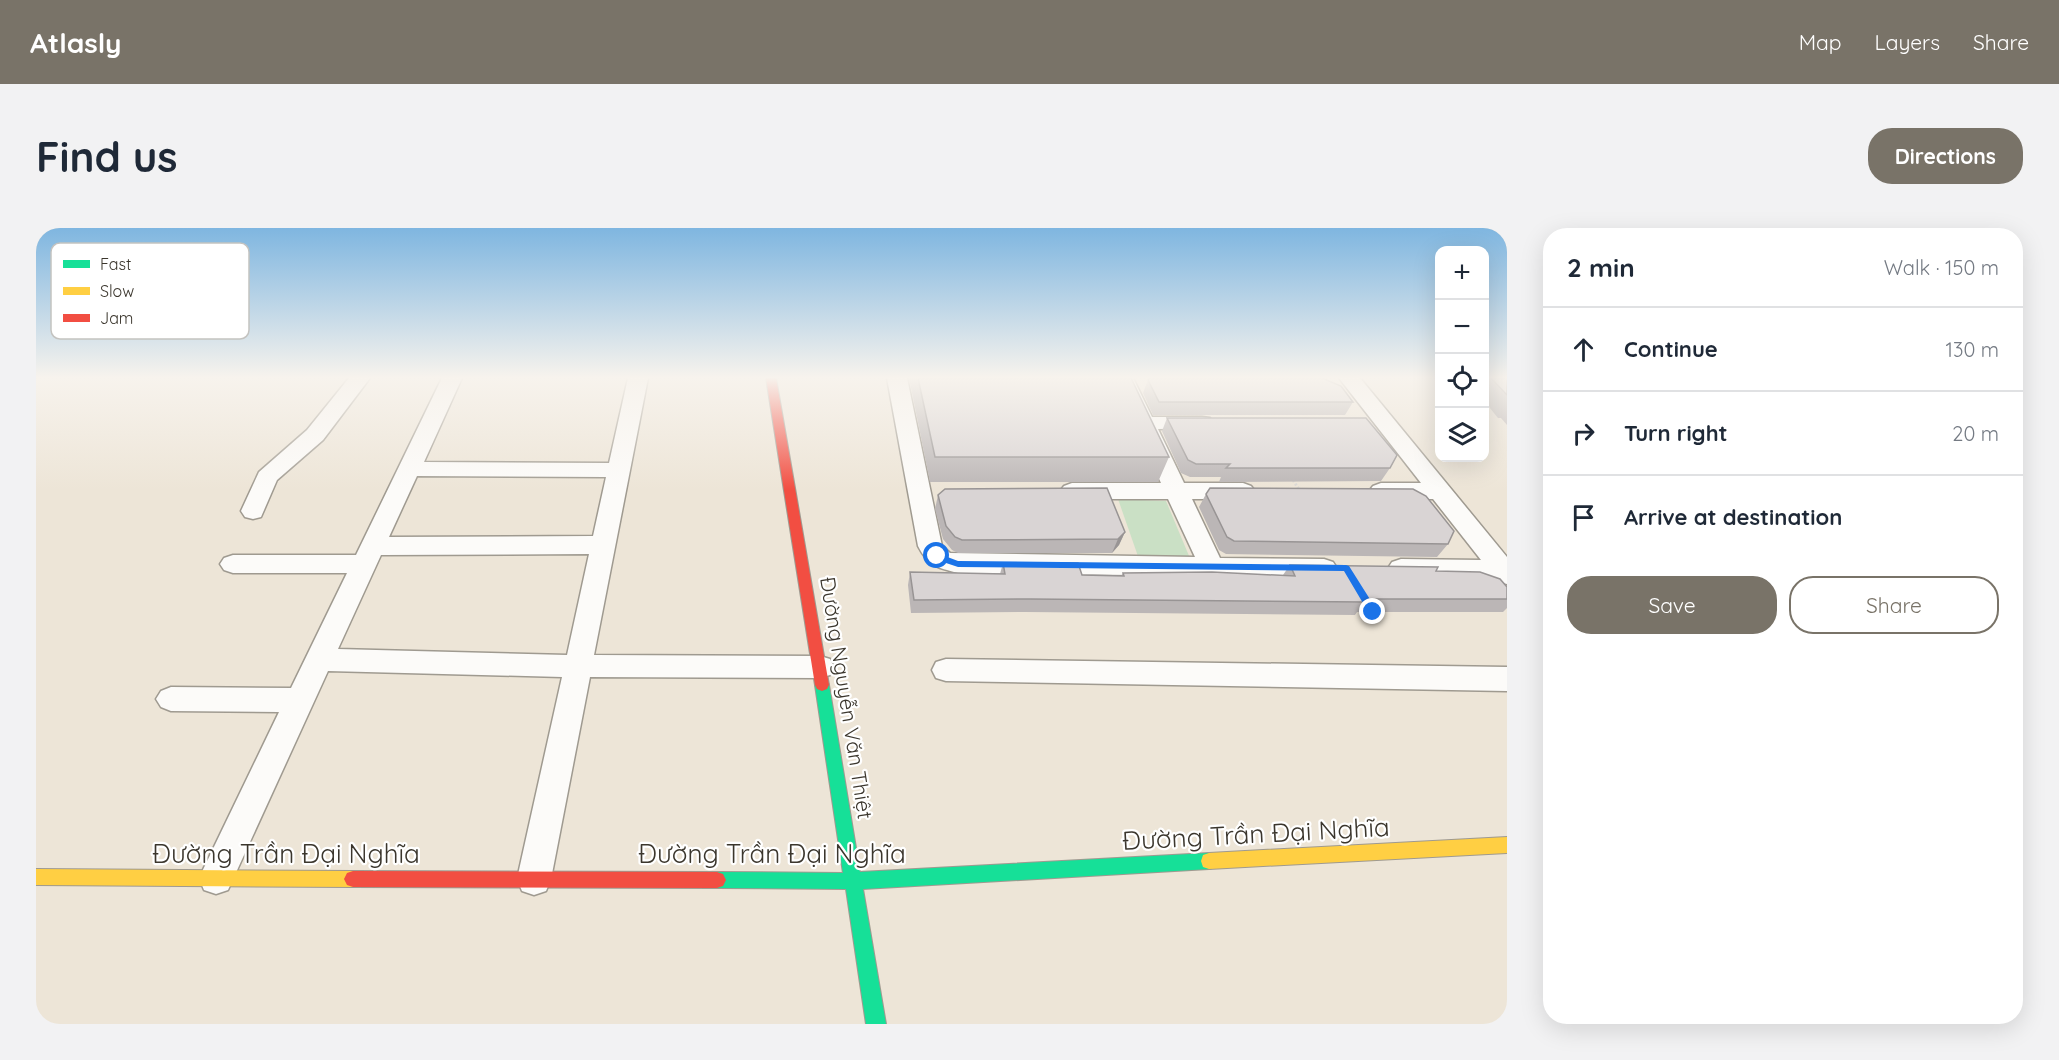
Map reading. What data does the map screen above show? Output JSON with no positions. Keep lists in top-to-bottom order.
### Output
{
  "streets": {
    "street": ["Đường Nguyễn Văn Thiệt", "Đường Trần Đại Nghĩa"]
  },
  "crossings": [
    ["Đường Nguyễn Văn Thiệt", "Đường Trần Đại Nghĩa"]
  ],
  "legend": ["Fast", "Slow", "Jam"],
  "page": {
    "header": "Atlasly",
    "nav": ["Map", "Layers", "Share"],
    "buttons": [
      "Directions",
      ["Save", "Share"]
    ],
    "title": "Find us",
    "heading": ["2 min", "Walk · 150 m"],
    "map_buttons": ["+", "−"],
    "list": [
      ["Continue", "130 m"],
      ["Turn right", "20 m"],
      "Arrive at destination"
    ]
  }
}
